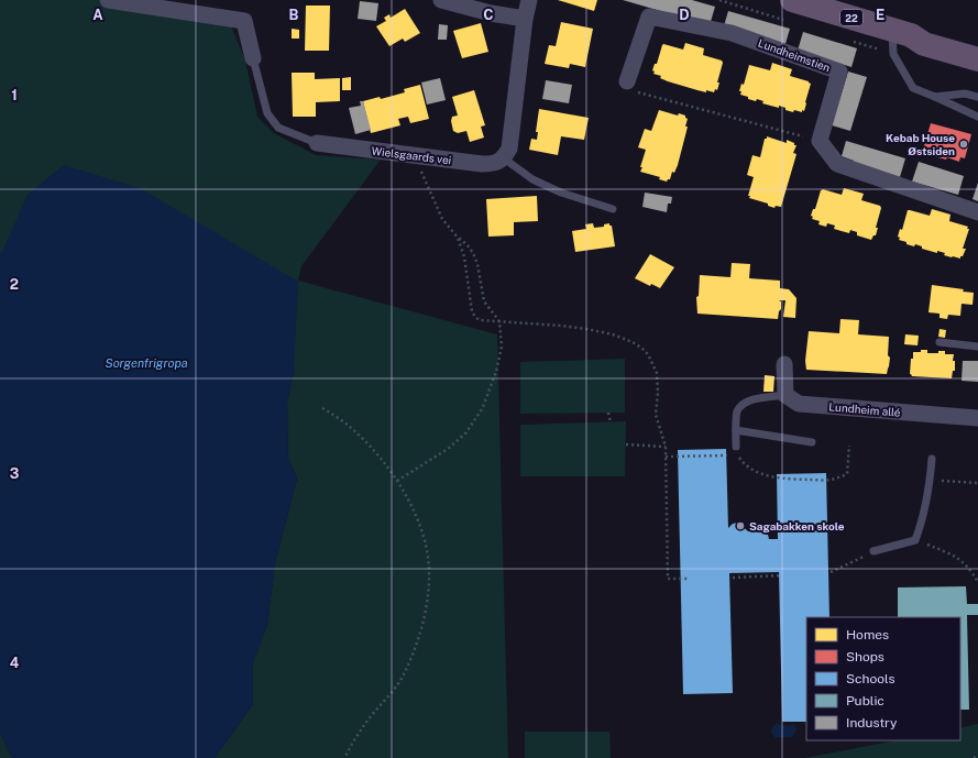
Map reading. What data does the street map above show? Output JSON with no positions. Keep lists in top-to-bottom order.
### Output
{
  "streets": {
    "highway": ["22"],
    "street": ["Lundheimstien", "Wielsgaards vei", "Lundheim allé"]
  },
  "water": ["Sorgenfrigropa"],
  "places": ["Kebab House Østsiden", "Sagabakken skole"],
  "legend": [
    "Homes",
    "Shops",
    "Schools",
    "Public",
    "Industry"
  ],
  "grid": {
    "columns": [
      "A",
      "B",
      "C",
      "D",
      "E"
    ],
    "rows": [
      "1",
      "2",
      "3",
      "4"
    ]
  }
}
